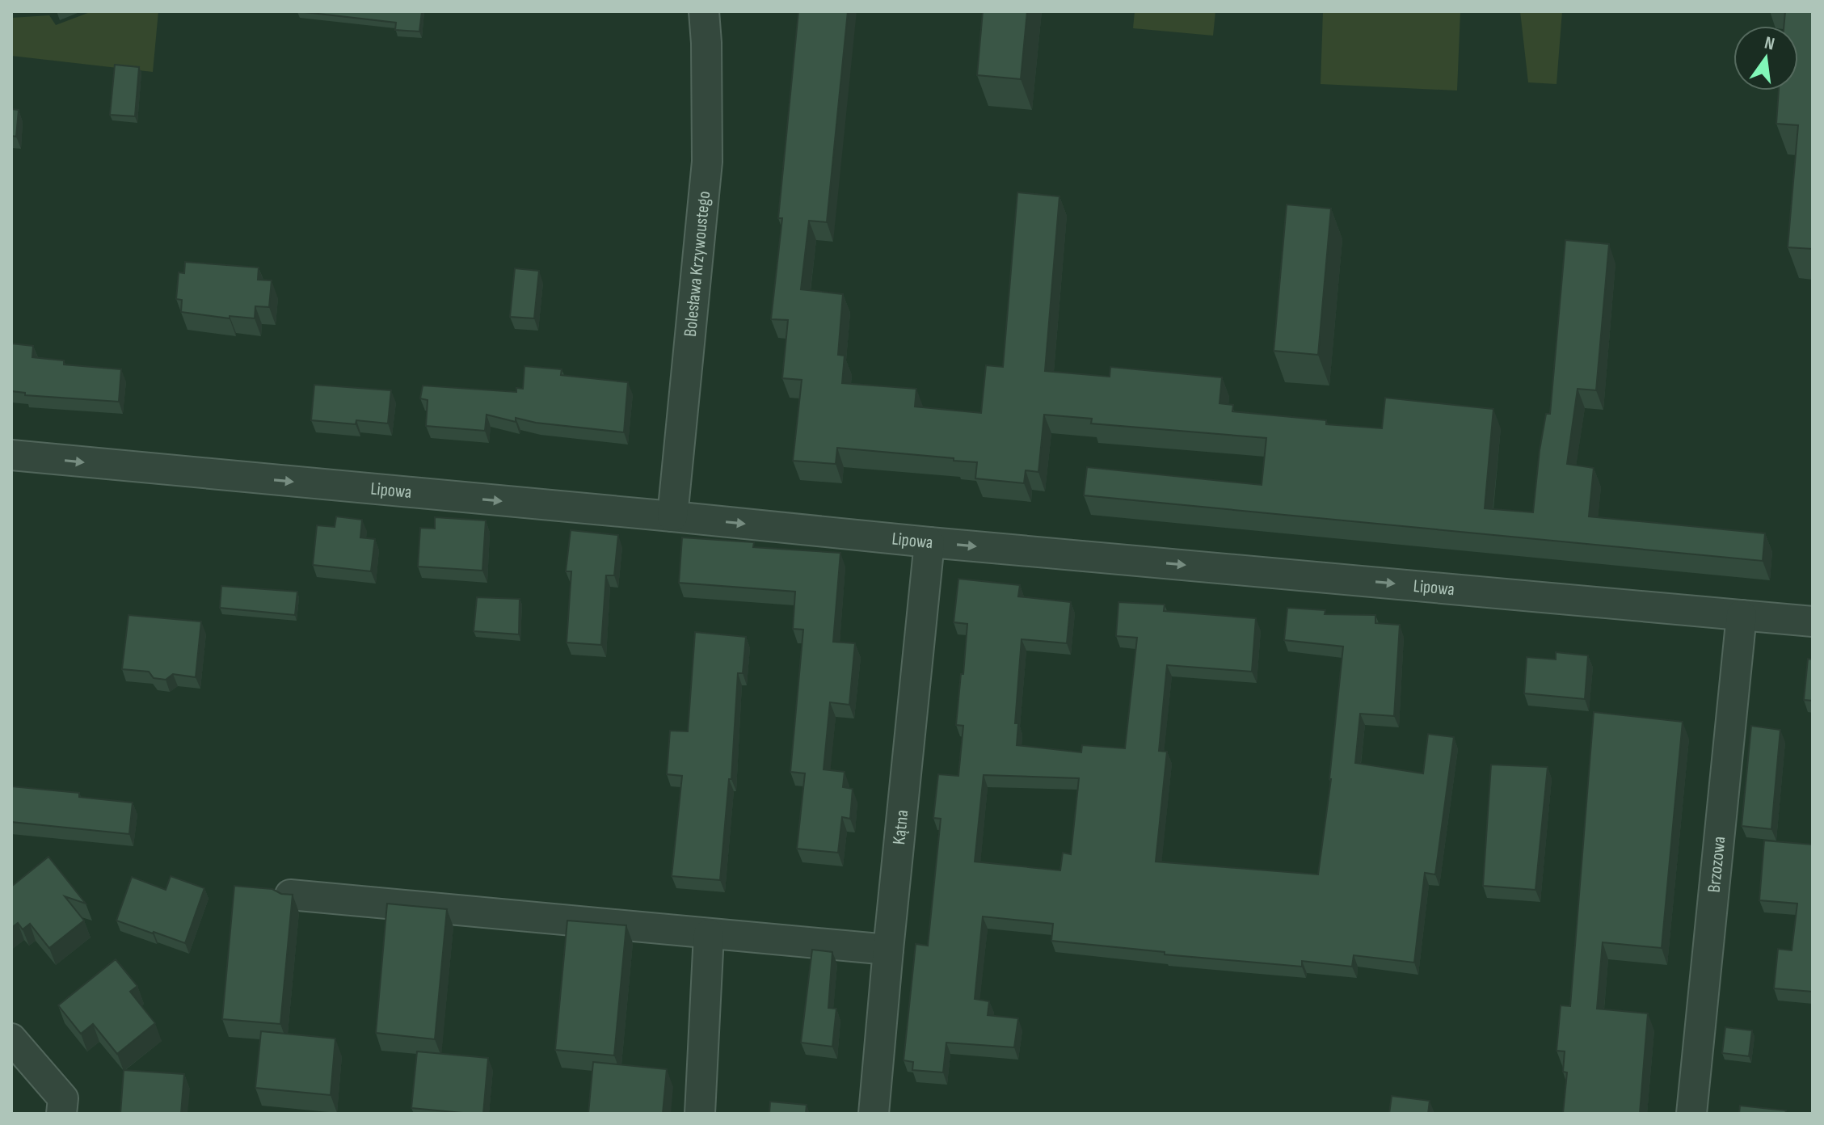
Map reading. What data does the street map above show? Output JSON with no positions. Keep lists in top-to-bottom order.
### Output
{
  "streets": {
    "street": [
      "Bolesława Krzywoustego",
      "Lipowa",
      "Kątna",
      "Brzozowa"
    ]
  },
  "crossings": [
    ["Bolesława Krzywoustego", "Lipowa"],
    ["Lipowa", "Kątna"],
    ["Lipowa", "Brzozowa"]
  ],
  "one_way": ["Lipowa"],
  "north": "top"
}
